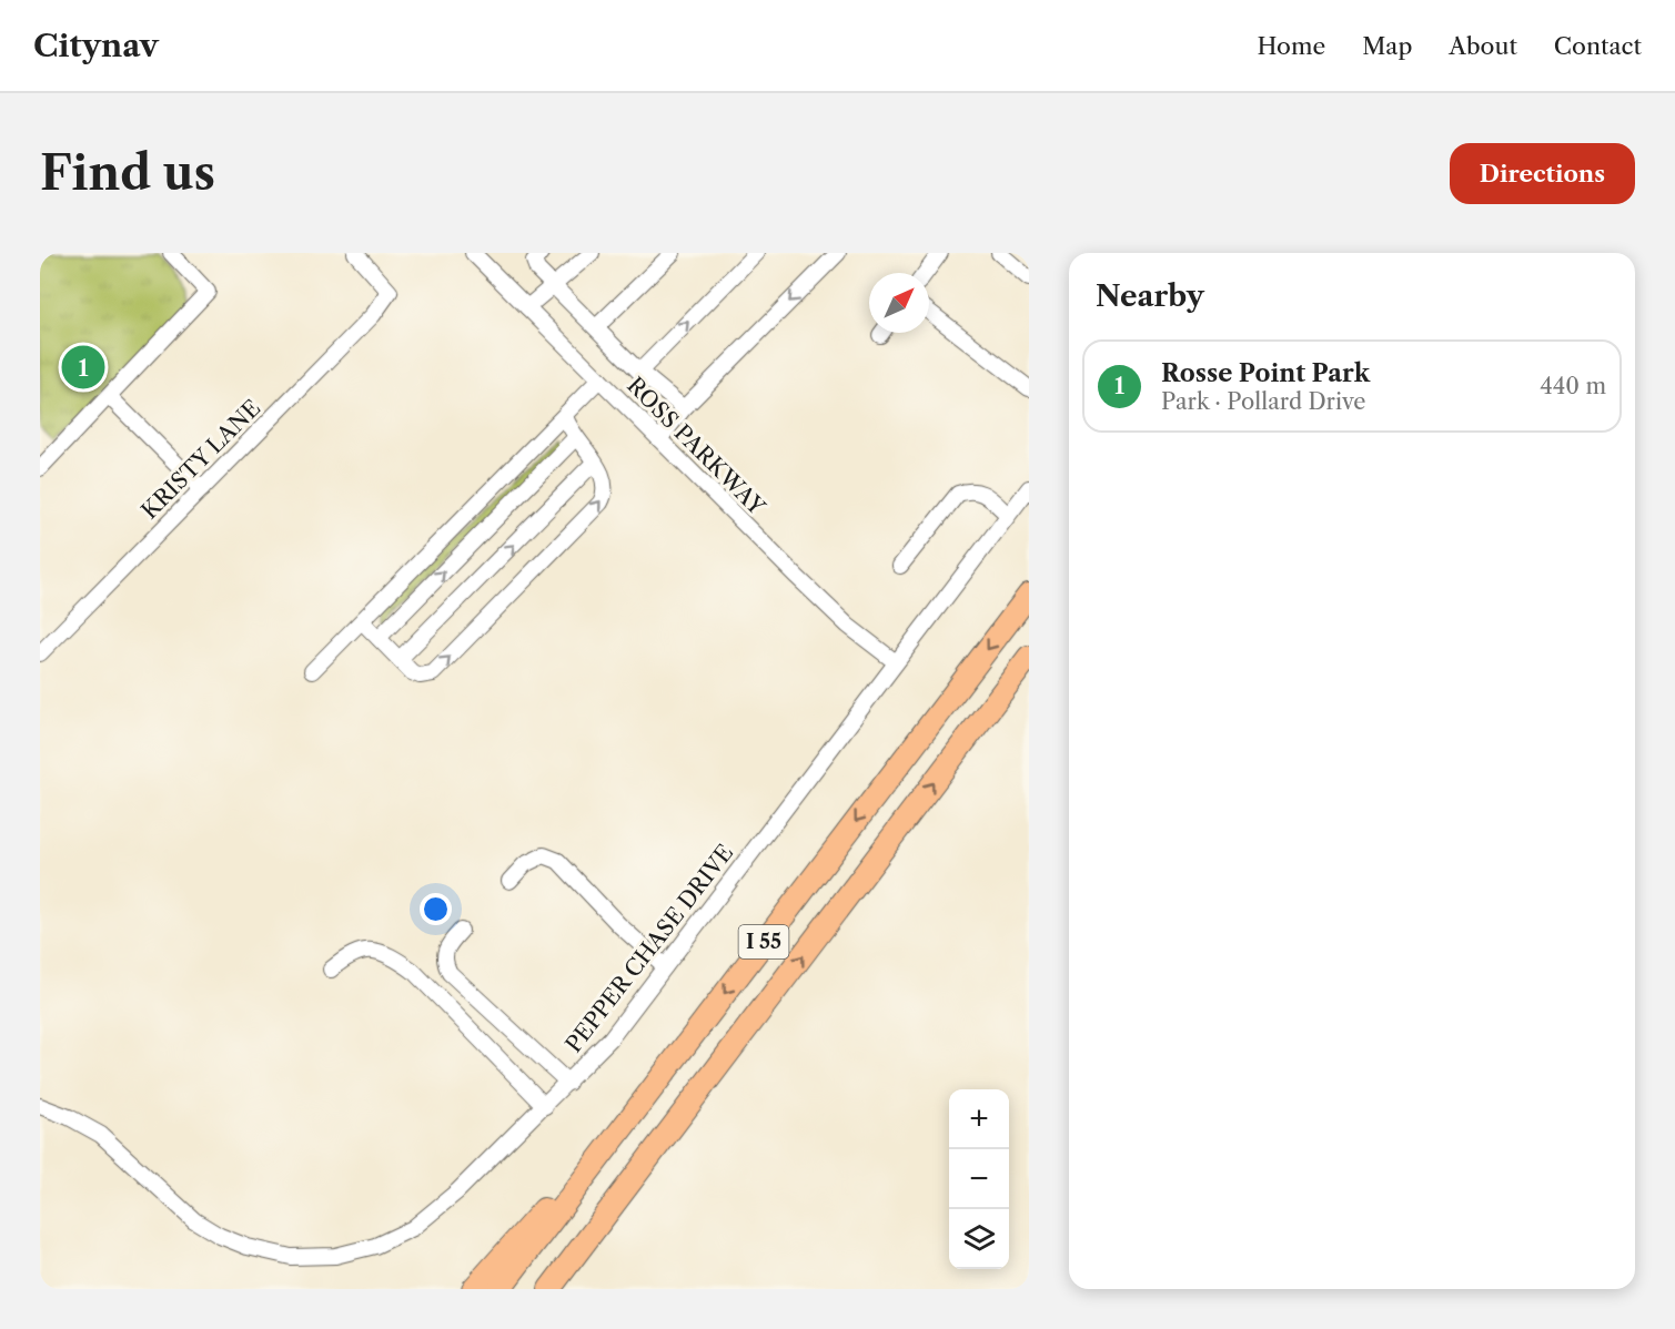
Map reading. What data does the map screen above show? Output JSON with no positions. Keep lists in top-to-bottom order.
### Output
{
  "streets": {
    "highway": ["I 55"],
    "street": ["ROSS PARKWAY", "KRISTY LANE", "PEPPER CHASE DRIVE"]
  },
  "crossings": [
    ["ROSS PARKWAY", "PEPPER CHASE DRIVE"]
  ],
  "north": "top right",
  "page": {
    "header": "Citynav",
    "nav": [
      "Home",
      "Map",
      "About",
      "Contact"
    ],
    "buttons": "Directions",
    "title": "Find us",
    "heading": "Nearby",
    "list": [
      {
        "mark": "1",
        "name": "Rosse Point Park",
        "note": "Park · Pollard Drive",
        "value": "440 m"
      }
    ],
    "pins": "1",
    "map_buttons": ["+", "−"]
  }
}
